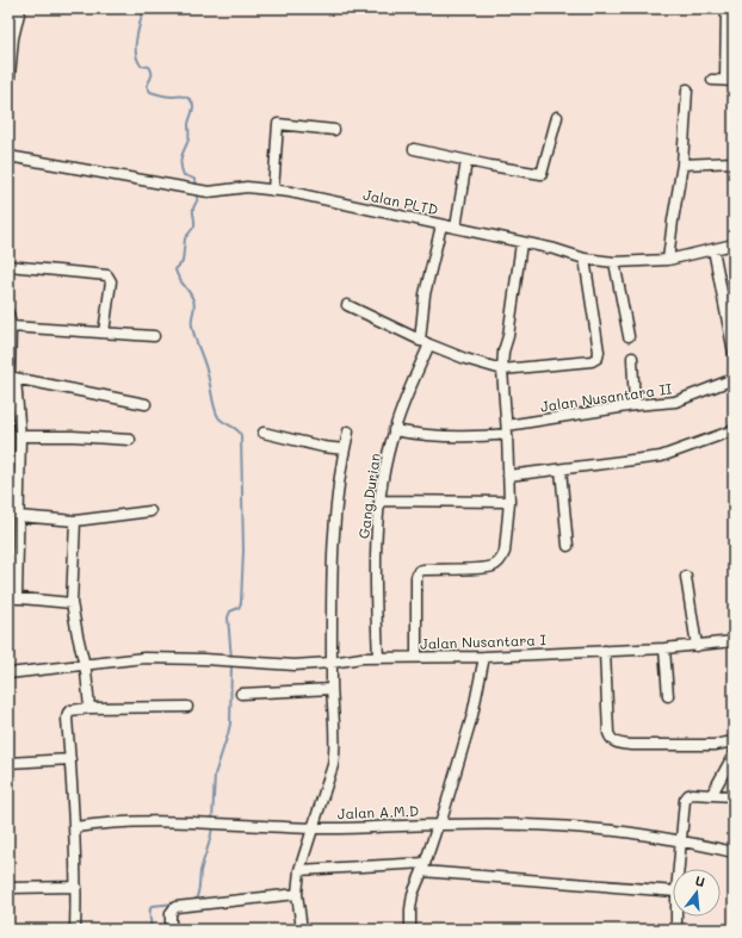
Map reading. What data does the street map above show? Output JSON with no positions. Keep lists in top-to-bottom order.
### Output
{
  "streets": {
    "street": [
      "Jalan PLTD",
      "Jalan Nusantara II",
      "Gang Durian",
      "Jalan Nusantara I",
      "Jalan A.M.D"
    ]
  },
  "crossings": [
    ["Jalan PLTD", "Gang Durian"],
    ["Jalan Nusantara II", "Gang Durian"],
    ["Gang Durian", "Jalan Nusantara I"]
  ],
  "north": "top"
}
